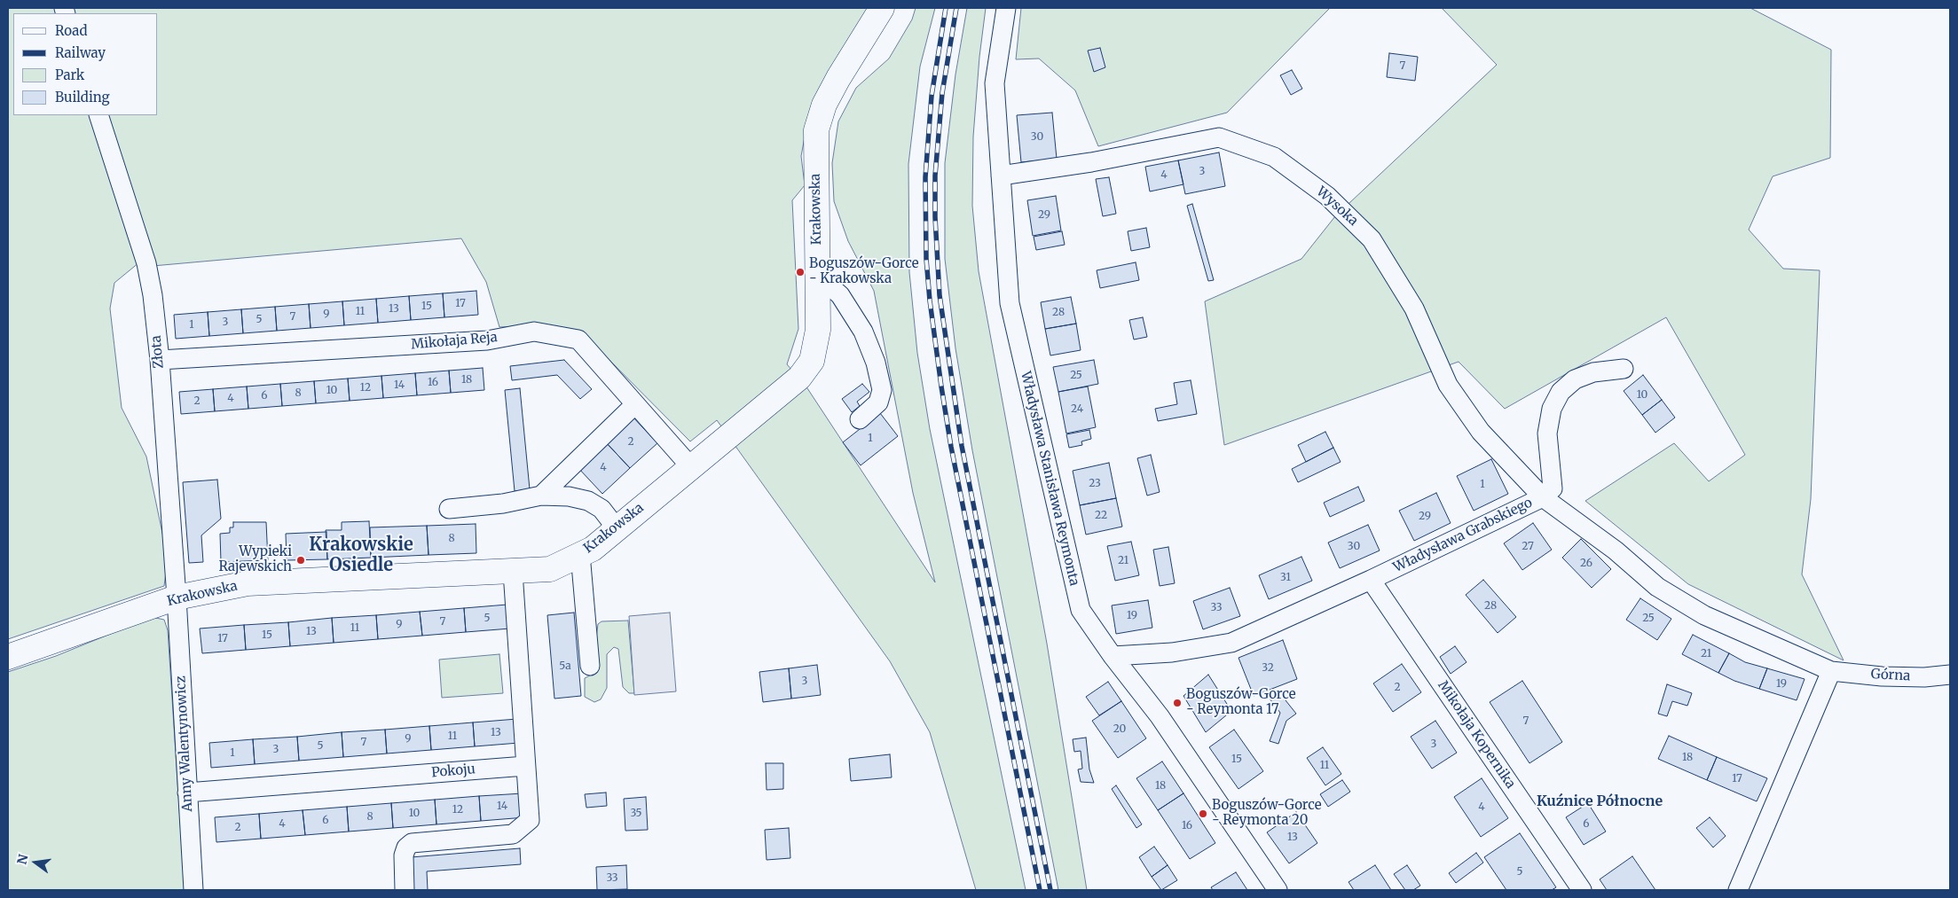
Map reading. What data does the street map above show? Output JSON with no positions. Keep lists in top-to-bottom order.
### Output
{
  "streets": {
    "main road": ["Krakowska"],
    "street": [
      "Wysoka",
      "Mikołaja Reja",
      "Złota",
      "Władysława Stanisława Reymonta",
      "Władysława Grabskiego",
      "Górna",
      "Mikołaja Kopernika",
      "Anny Walentynowicz",
      "Pokoju"
    ]
  },
  "crossings": [
    ["Wysoka", "Władysława Stanisława Reymonta"],
    ["Wysoka", "Władysława Grabskiego"],
    ["Krakowska", "Mikołaja Reja"],
    ["Krakowska", "Złota"],
    ["Krakowska", "Anny Walentynowicz"],
    ["Mikołaja Reja", "Złota"],
    ["Złota", "Anny Walentynowicz"],
    ["Władysława Stanisława Reymonta", "Władysława Grabskiego"],
    ["Władysława Grabskiego", "Górna"],
    ["Władysława Grabskiego", "Mikołaja Kopernika"],
    ["Anny Walentynowicz", "Pokoju"]
  ],
  "districts": ["Krakowskie Osiedle", "Kuźnice Północne"],
  "places": [
    "Boguszów-Gorce - Krakowska",
    "Wypieki Rajewskich",
    "Boguszów-Gorce - Reymonta 17",
    "Boguszów-Gorce - Reymonta 20"
  ],
  "house_numbers": [
    "7",
    "30",
    "3",
    "4",
    "29",
    "17",
    "15",
    "13",
    "11",
    "28",
    "9",
    "7",
    "5",
    "3",
    "1",
    "25",
    "18",
    "16",
    "14",
    "12",
    "10",
    "8",
    "10",
    "6",
    "4",
    "2",
    "24",
    "1",
    "2",
    "4",
    "23",
    "1",
    "22",
    "29",
    "8",
    "30",
    "27",
    "21",
    "26",
    "31",
    "28",
    "33",
    "19",
    "5",
    "25",
    "7",
    "9",
    "11",
    "13",
    "15",
    "17",
    "21",
    "5a",
    "32",
    "3",
    "19",
    "2",
    "7",
    "20",
    "13",
    "11",
    "9",
    "7",
    "3",
    "5",
    "3",
    "1",
    "18",
    "15",
    "11",
    "17",
    "18",
    "14",
    "4",
    "12",
    "10",
    "35",
    "8",
    "6",
    "4",
    "6",
    "16",
    "2",
    "13",
    "5",
    "33"
  ],
  "legend": [
    "Road",
    "Railway",
    "Park",
    "Building"
  ],
  "north": "left"
}
